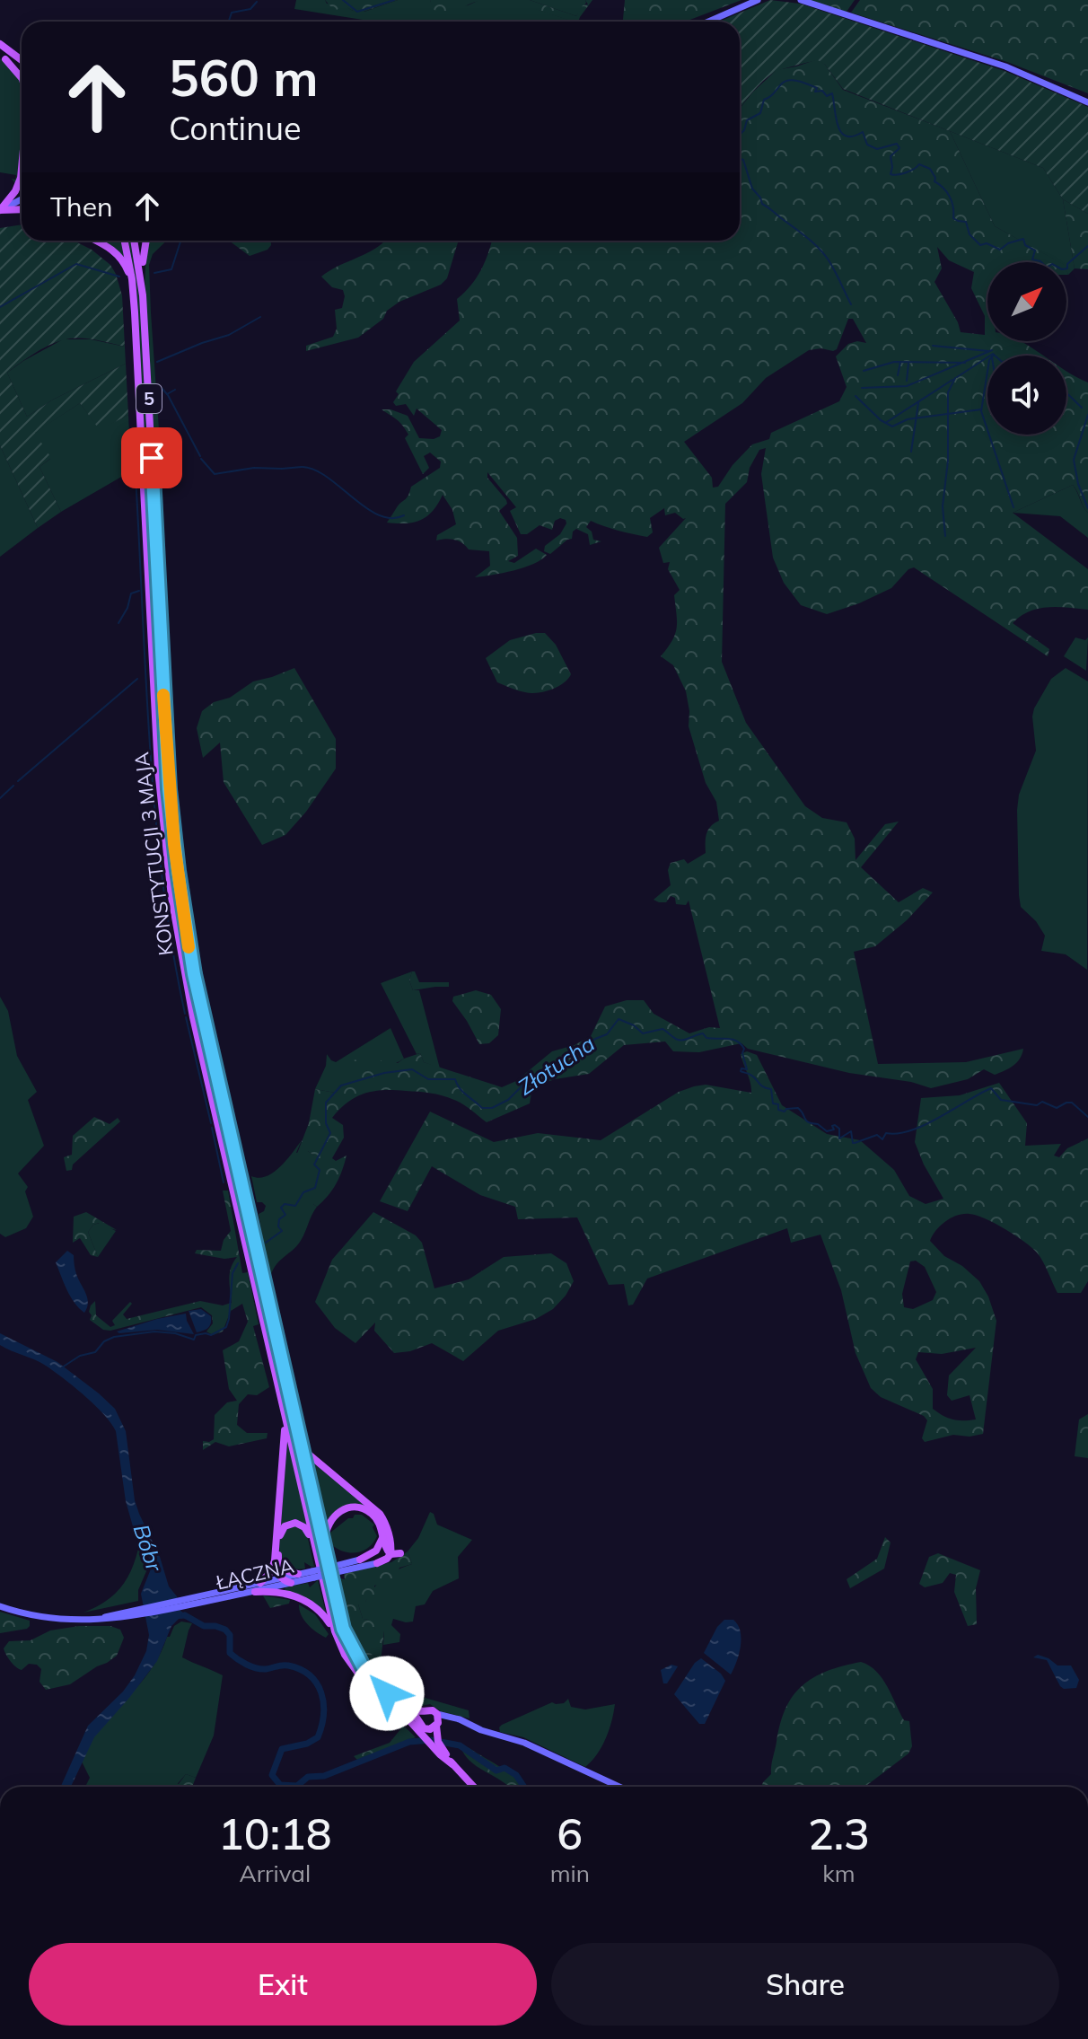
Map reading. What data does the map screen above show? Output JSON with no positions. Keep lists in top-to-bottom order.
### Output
{
  "streets": {
    "main road": ["5", "KONSTYTUCJI 3 MAJA", "ŁĄCZNA"]
  },
  "crossings": [
    ["5", "KONSTYTUCJI 3 MAJA"]
  ],
  "water": ["Złotucha", "Bóbr"],
  "north": "top right",
  "page": {
    "turn": ["560 m", "Continue"],
    "then": "Then",
    "eta": [
      "10:18",
      "Arrival",
      "6",
      "min",
      "2.3",
      "km"
    ],
    "buttons": ["Exit", "Share"]
  }
}
